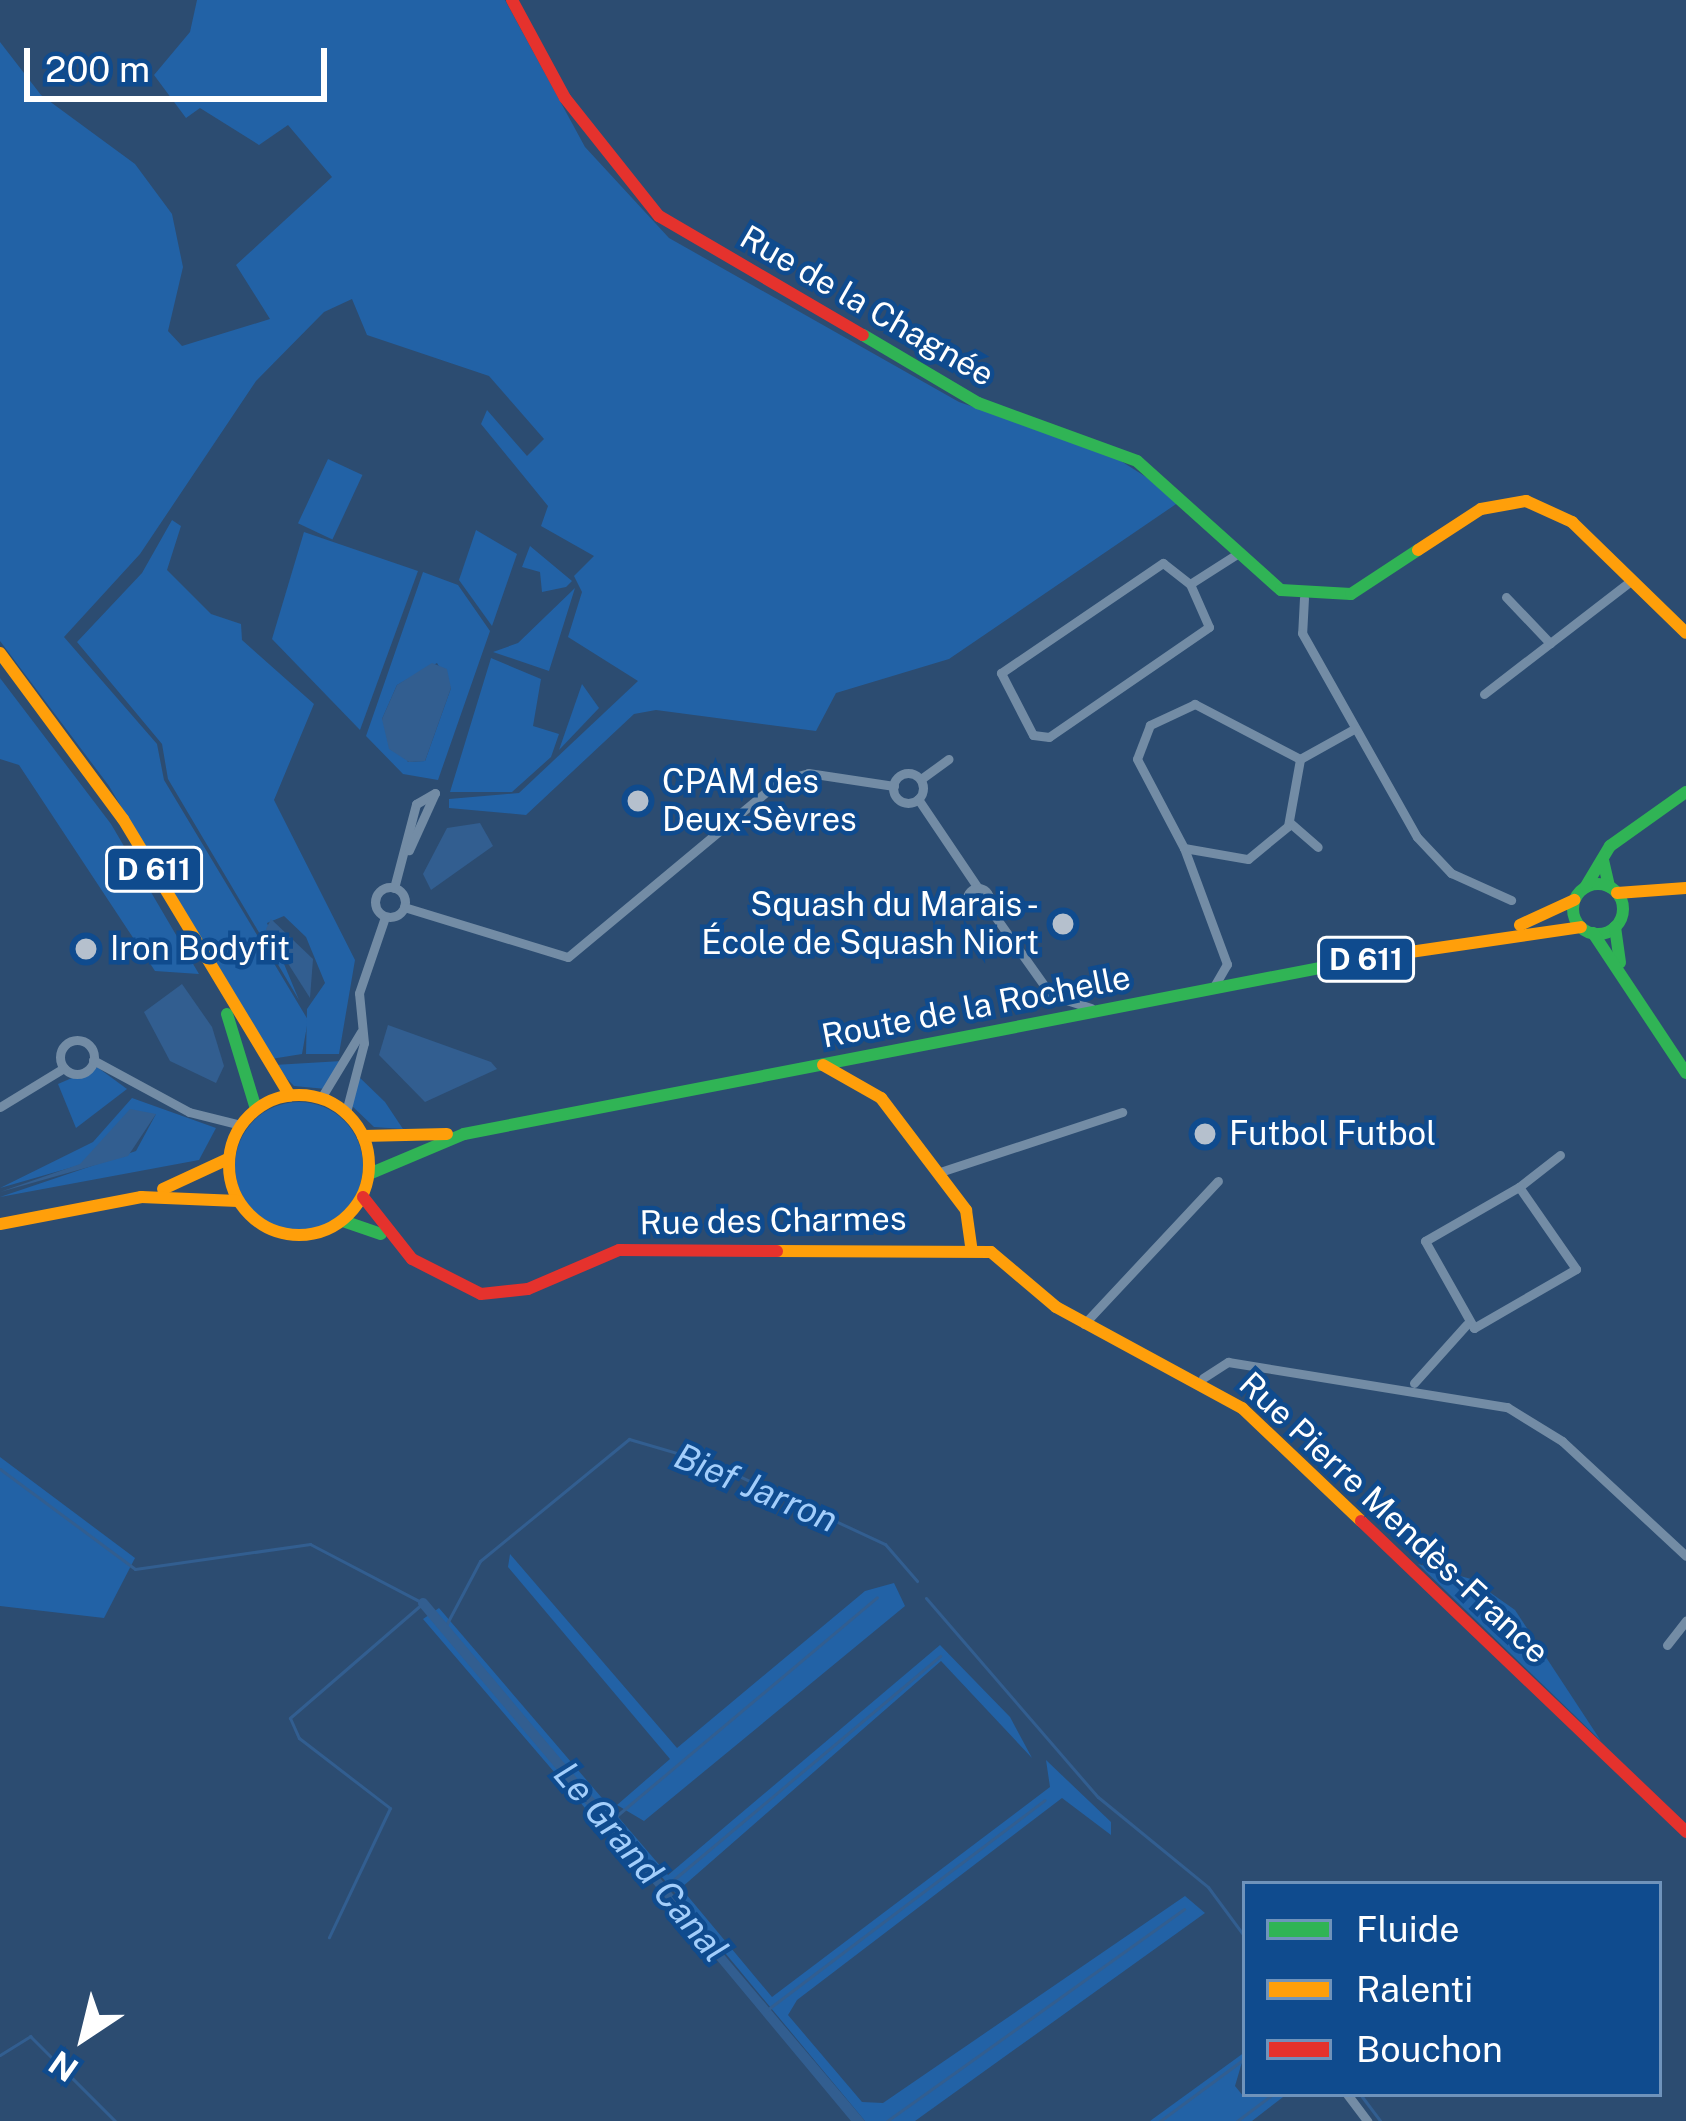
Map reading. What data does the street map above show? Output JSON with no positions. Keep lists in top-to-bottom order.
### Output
{
  "streets": {
    "main road": [
      "Rue de la Chagnée",
      "D 611",
      "Route de la Rochelle",
      "Rue des Charmes",
      "Rue Pierre Mendès-France"
    ]
  },
  "crossings": [
    ["D 611", "Route de la Rochelle"],
    ["D 611", "Rue des Charmes"],
    ["Route de la Rochelle", "Rue des Charmes"],
    ["Rue des Charmes", "Rue Pierre Mendès-France"]
  ],
  "water": ["Bief Jarron", "Le Grand Canal"],
  "places": [
    "CPAM des Deux-Sèvres",
    "Squash du Marais - École de Squash Niort",
    "Iron Bodyfit",
    "Futbol Futbol"
  ],
  "legend": ["Fluide", "Ralenti", "Bouchon"],
  "scale_bar": "200 m",
  "north": "bottom left"
}
